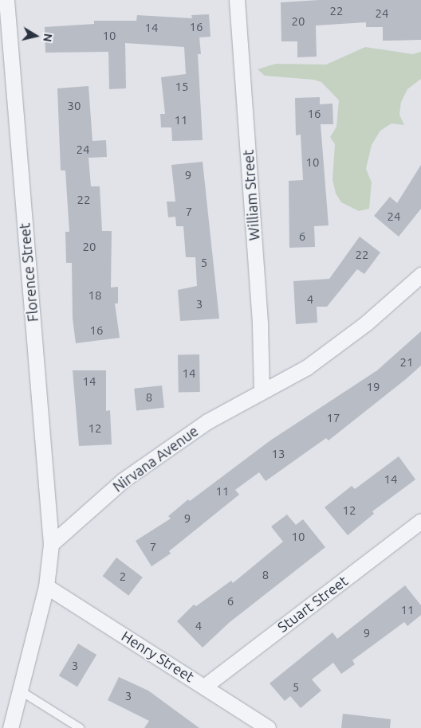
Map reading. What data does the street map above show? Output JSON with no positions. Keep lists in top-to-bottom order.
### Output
{
  "streets": {
    "street": [
      "William Street",
      "Florence Street",
      "Nirvana Avenue",
      "Stuart Street",
      "Henry Street"
    ]
  },
  "crossings": [
    ["William Street", "Nirvana Avenue"],
    ["Florence Street", "Nirvana Avenue"],
    ["Stuart Street", "Henry Street"]
  ],
  "house_numbers": [
    "22",
    "24",
    "20",
    "16",
    "14",
    "10",
    "15",
    "30",
    "16",
    "11",
    "24",
    "10",
    "9",
    "22",
    "7",
    "24",
    "6",
    "20",
    "22",
    "5",
    "18",
    "4",
    "3",
    "16",
    "21",
    "14",
    "14",
    "19",
    "8",
    "17",
    "12",
    "13",
    "14",
    "11",
    "12",
    "9",
    "10",
    "7",
    "8",
    "2",
    "6",
    "11",
    "4",
    "9",
    "3",
    "5",
    "3"
  ],
  "north": "right"
}
